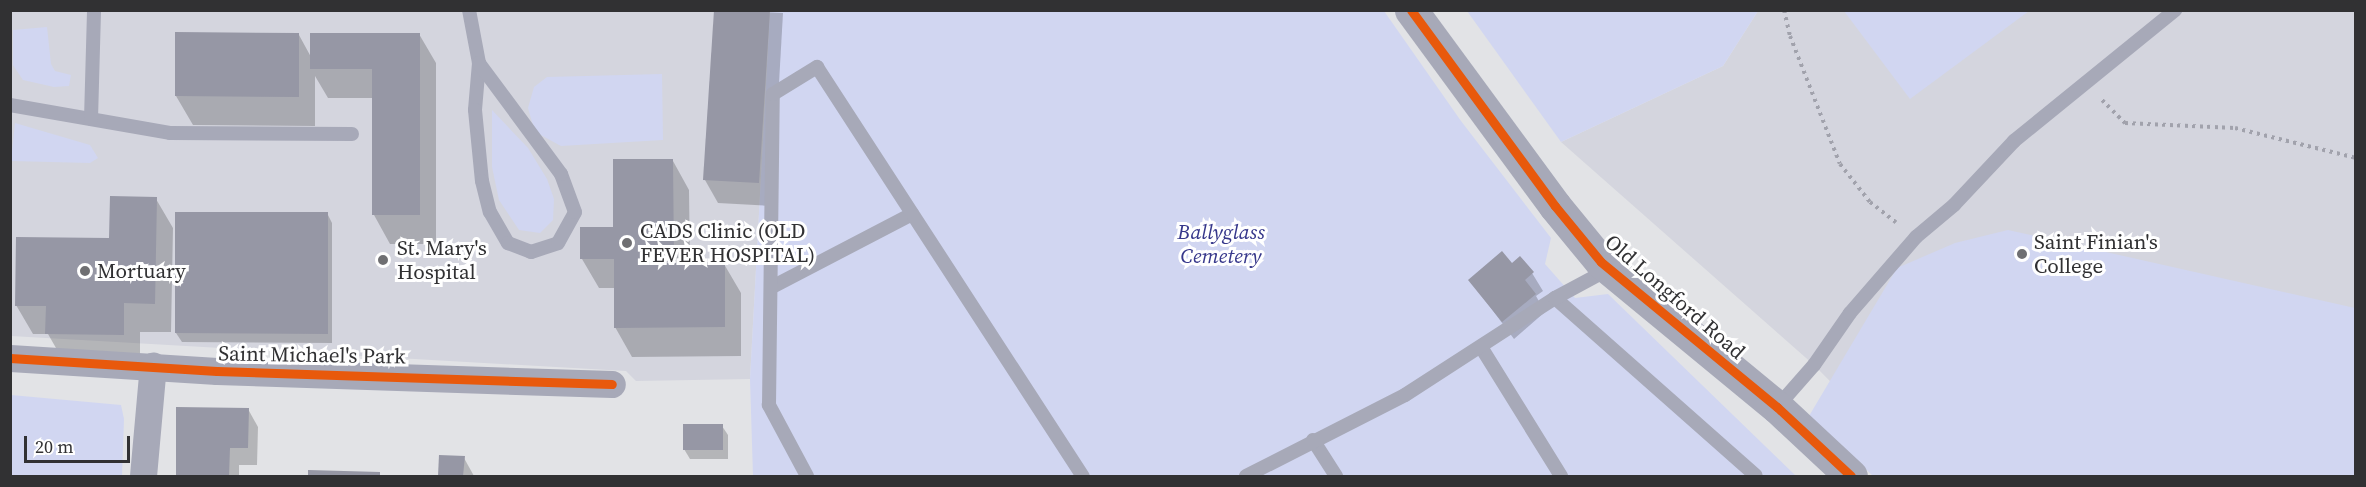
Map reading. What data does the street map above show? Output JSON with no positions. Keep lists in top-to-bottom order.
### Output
{
  "streets": {
    "street": ["Old Longford Road", "Saint Michael's Park"]
  },
  "parks": ["Ballyglass Cemetery"],
  "places": [
    "CADS Clinic (OLD FEVER HOSPITAL)",
    "Saint Finian's College",
    "St. Mary's Hospital",
    "Mortuary"
  ],
  "scale_bar": "20 m"
}
